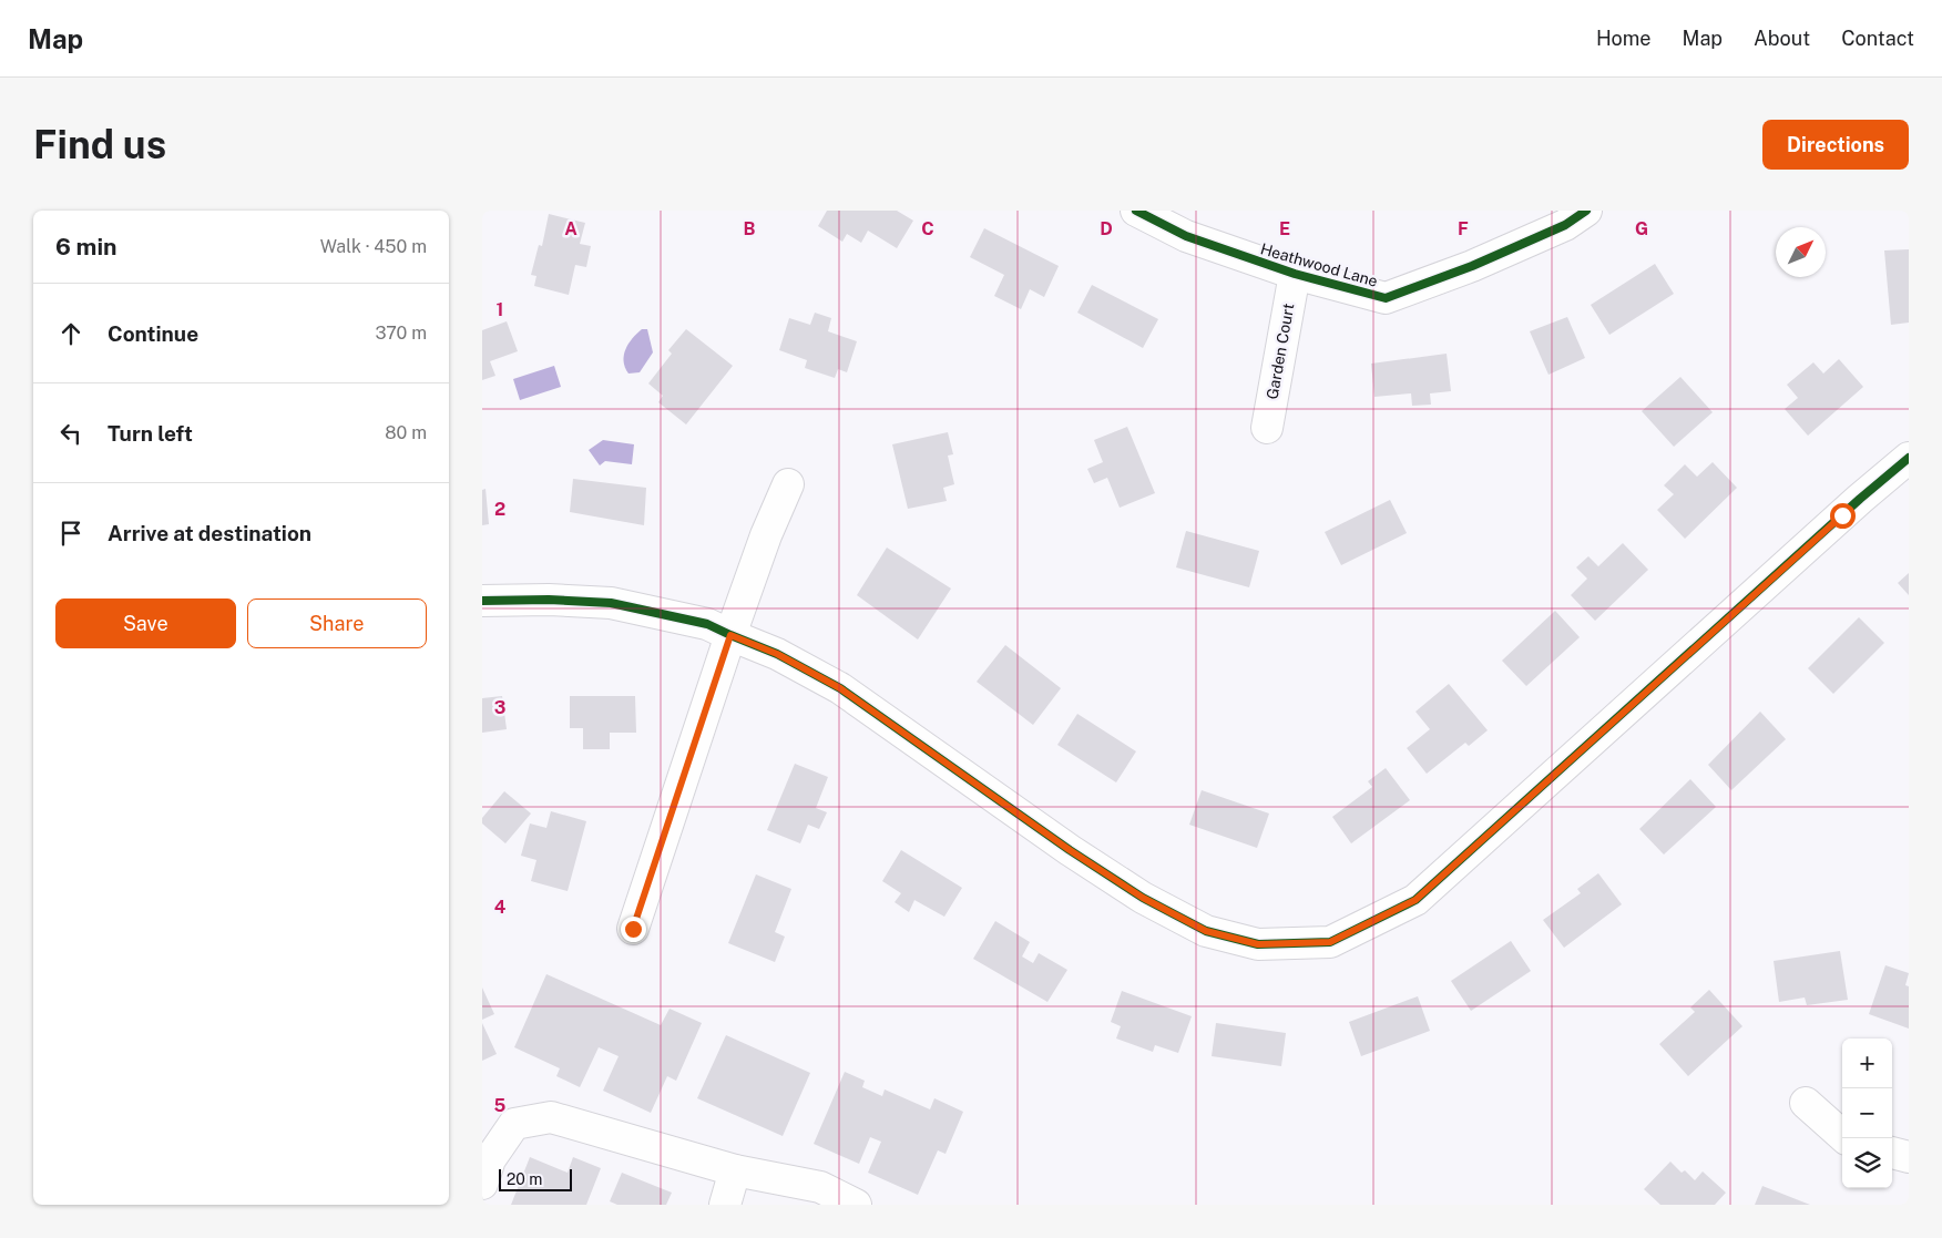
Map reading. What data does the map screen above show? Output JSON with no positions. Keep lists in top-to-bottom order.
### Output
{
  "streets": {
    "street": ["Heathwood Lane", "Garden Court"]
  },
  "crossings": [
    ["Heathwood Lane", "Garden Court"]
  ],
  "scale_bar": "20 m",
  "north": "top right",
  "page": {
    "header": "Map",
    "nav": [
      "Home",
      "Map",
      "About",
      "Contact"
    ],
    "buttons": [
      "Directions",
      ["Save", "Share"]
    ],
    "title": "Find us",
    "heading": ["6 min", "Walk · 450 m"],
    "list": [
      ["Continue", "370 m"],
      ["Turn left", "80 m"],
      "Arrive at destination"
    ],
    "map_buttons": ["+", "−"],
    "scale": "20 m"
  },
  "grid": {
    "columns": [
      "A",
      "B",
      "C",
      "D",
      "E",
      "F",
      "G"
    ],
    "rows": [
      "1",
      "2",
      "3",
      "4",
      "5"
    ]
  }
}
